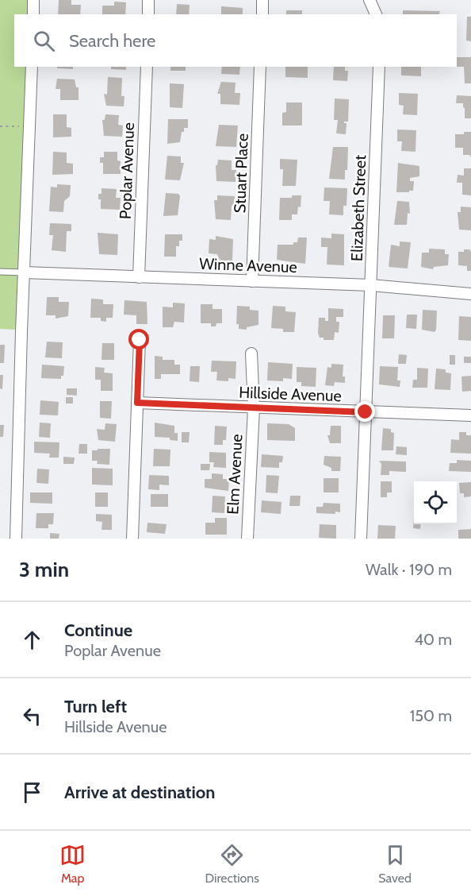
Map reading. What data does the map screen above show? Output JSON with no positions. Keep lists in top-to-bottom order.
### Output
{
  "streets": {
    "street": [
      "Poplar Avenue",
      "Stuart Place",
      "Elizabeth Street",
      "Winne Avenue",
      "Hillside Avenue",
      "Elm Avenue"
    ]
  },
  "crossings": [
    ["Poplar Avenue", "Winne Avenue"],
    ["Stuart Place", "Winne Avenue"],
    ["Elizabeth Street", "Winne Avenue"],
    ["Elizabeth Street", "Hillside Avenue"],
    ["Hillside Avenue", "Elm Avenue"]
  ],
  "page": {
    "search": "Search here",
    "heading": ["3 min", "Walk · 190 m"],
    "list": [
      ["Continue", "Poplar Avenue", "40 m"],
      ["Turn left", "Hillside Avenue", "150 m"],
      "Arrive at destination"
    ],
    "nav": ["Map", "Directions", "Saved"]
  }
}
